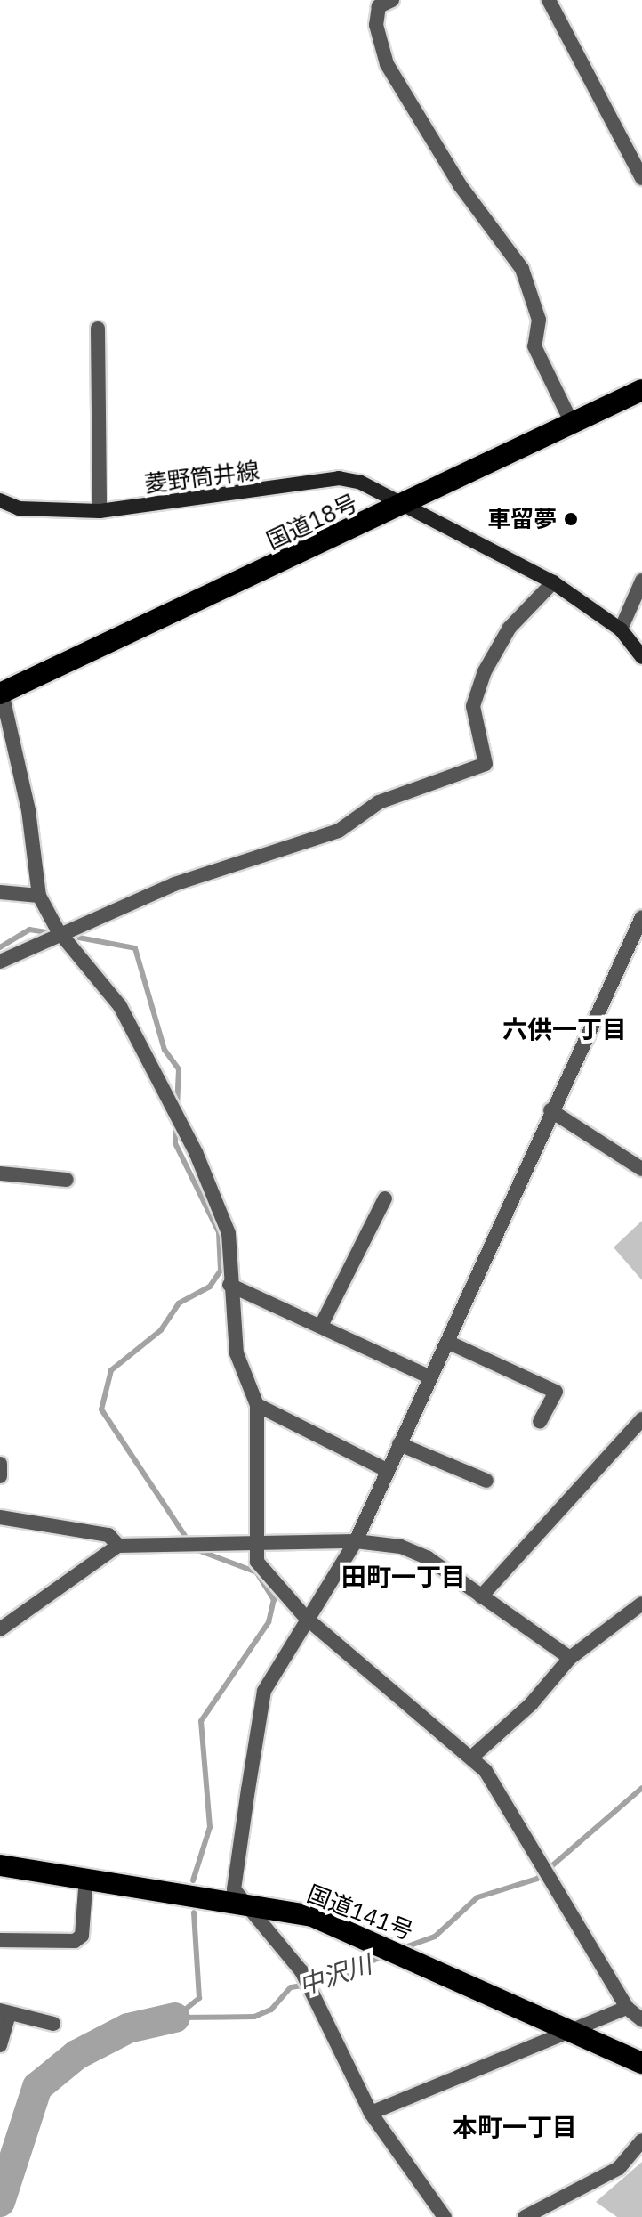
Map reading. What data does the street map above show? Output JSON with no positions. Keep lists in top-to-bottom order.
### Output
{
  "streets": {
    "highway": ["国道18号", "国道141号"],
    "main road": ["菱野筒井線"]
  },
  "crossings": [
    ["菱野筒井線", "国道18号"]
  ],
  "districts": ["六供一丁目", "田町一丁目", "本町一丁目"],
  "water": ["中沢川"],
  "places": ["車留夢"]
}
